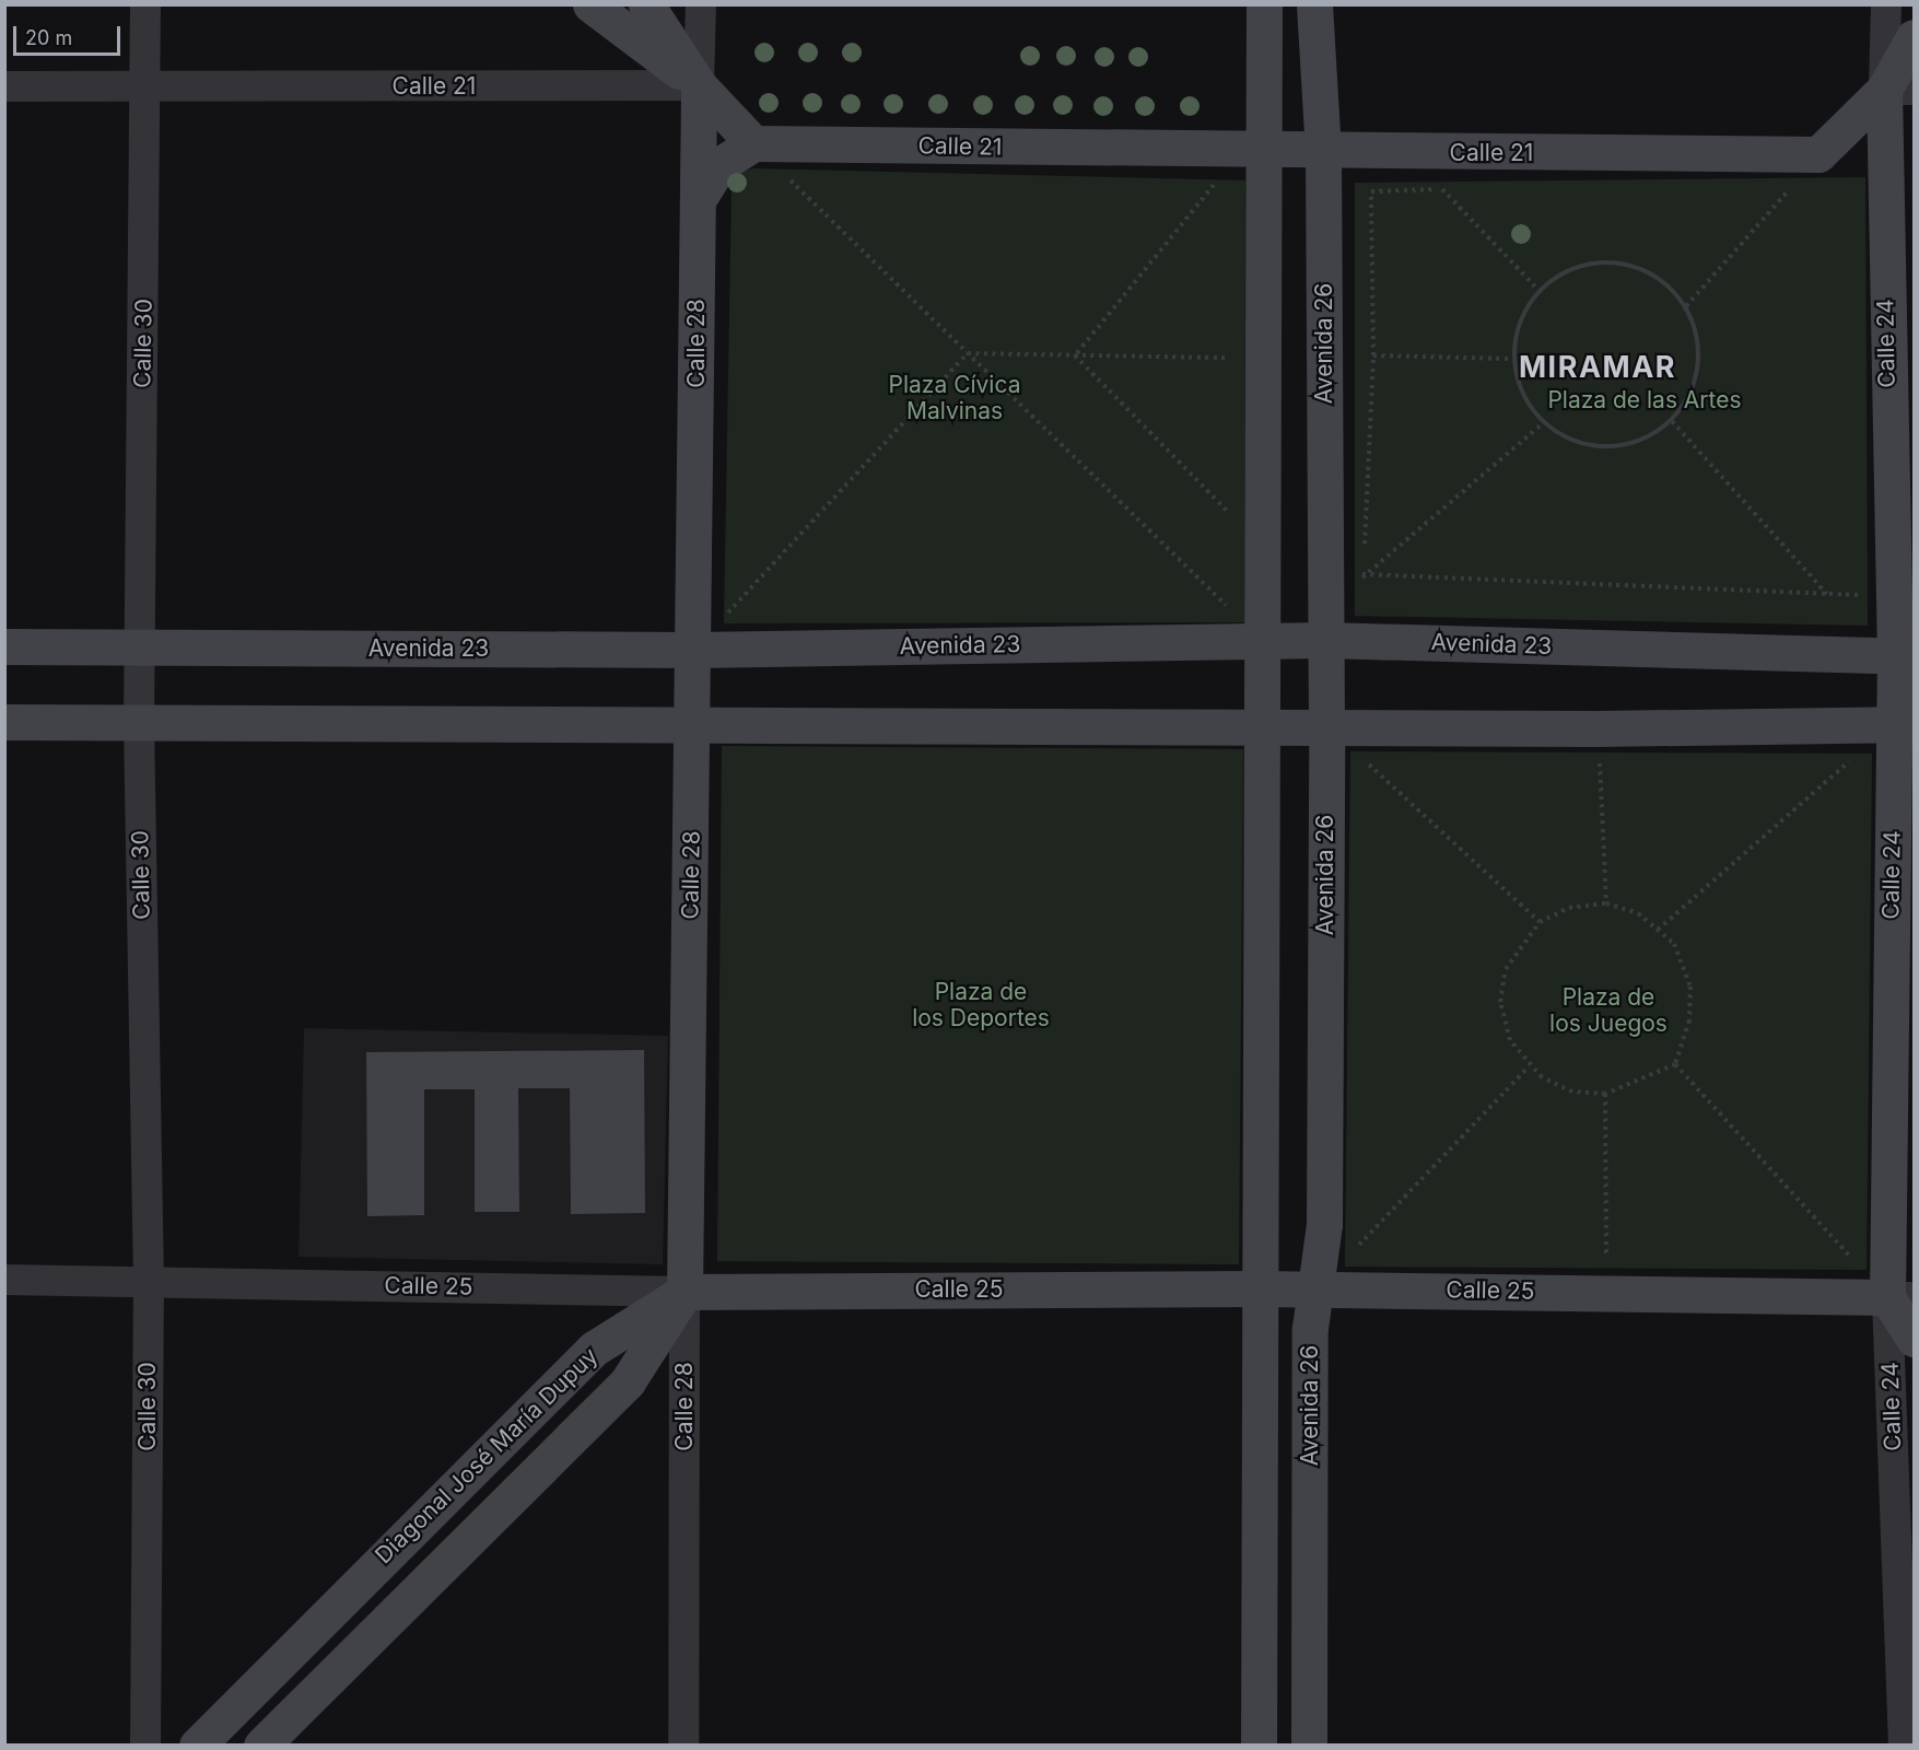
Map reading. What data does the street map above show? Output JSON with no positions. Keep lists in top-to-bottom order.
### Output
{
  "streets": {
    "main road": [
      "Calle 21",
      "Calle 28",
      "Avenida 26",
      "Calle 24",
      "Avenida 23",
      "Calle 25",
      "Diagonal José María Dupuy"
    ],
    "street": ["Calle 30"]
  },
  "crossings": [
    ["Calle 21", "Calle 30"],
    ["Calle 21", "Calle 28"],
    ["Calle 21", "Avenida 26"],
    ["Calle 21", "Calle 24"],
    ["Calle 30", "Avenida 23"],
    ["Calle 30", "Calle 25"],
    ["Calle 28", "Avenida 23"],
    ["Calle 28", "Calle 25"],
    ["Calle 28", "Diagonal José María Dupuy"],
    ["Avenida 26", "Avenida 23"],
    ["Avenida 26", "Calle 25"],
    ["Calle 24", "Avenida 23"],
    ["Calle 24", "Calle 25"],
    ["Calle 25", "Diagonal José María Dupuy"]
  ],
  "districts": ["MIRAMAR"],
  "parks": [
    "Plaza Cívica Malvinas",
    "Plaza de las Artes",
    "Plaza de los Deportes",
    "Plaza de los Juegos"
  ],
  "scale_bar": "20 m"
}
